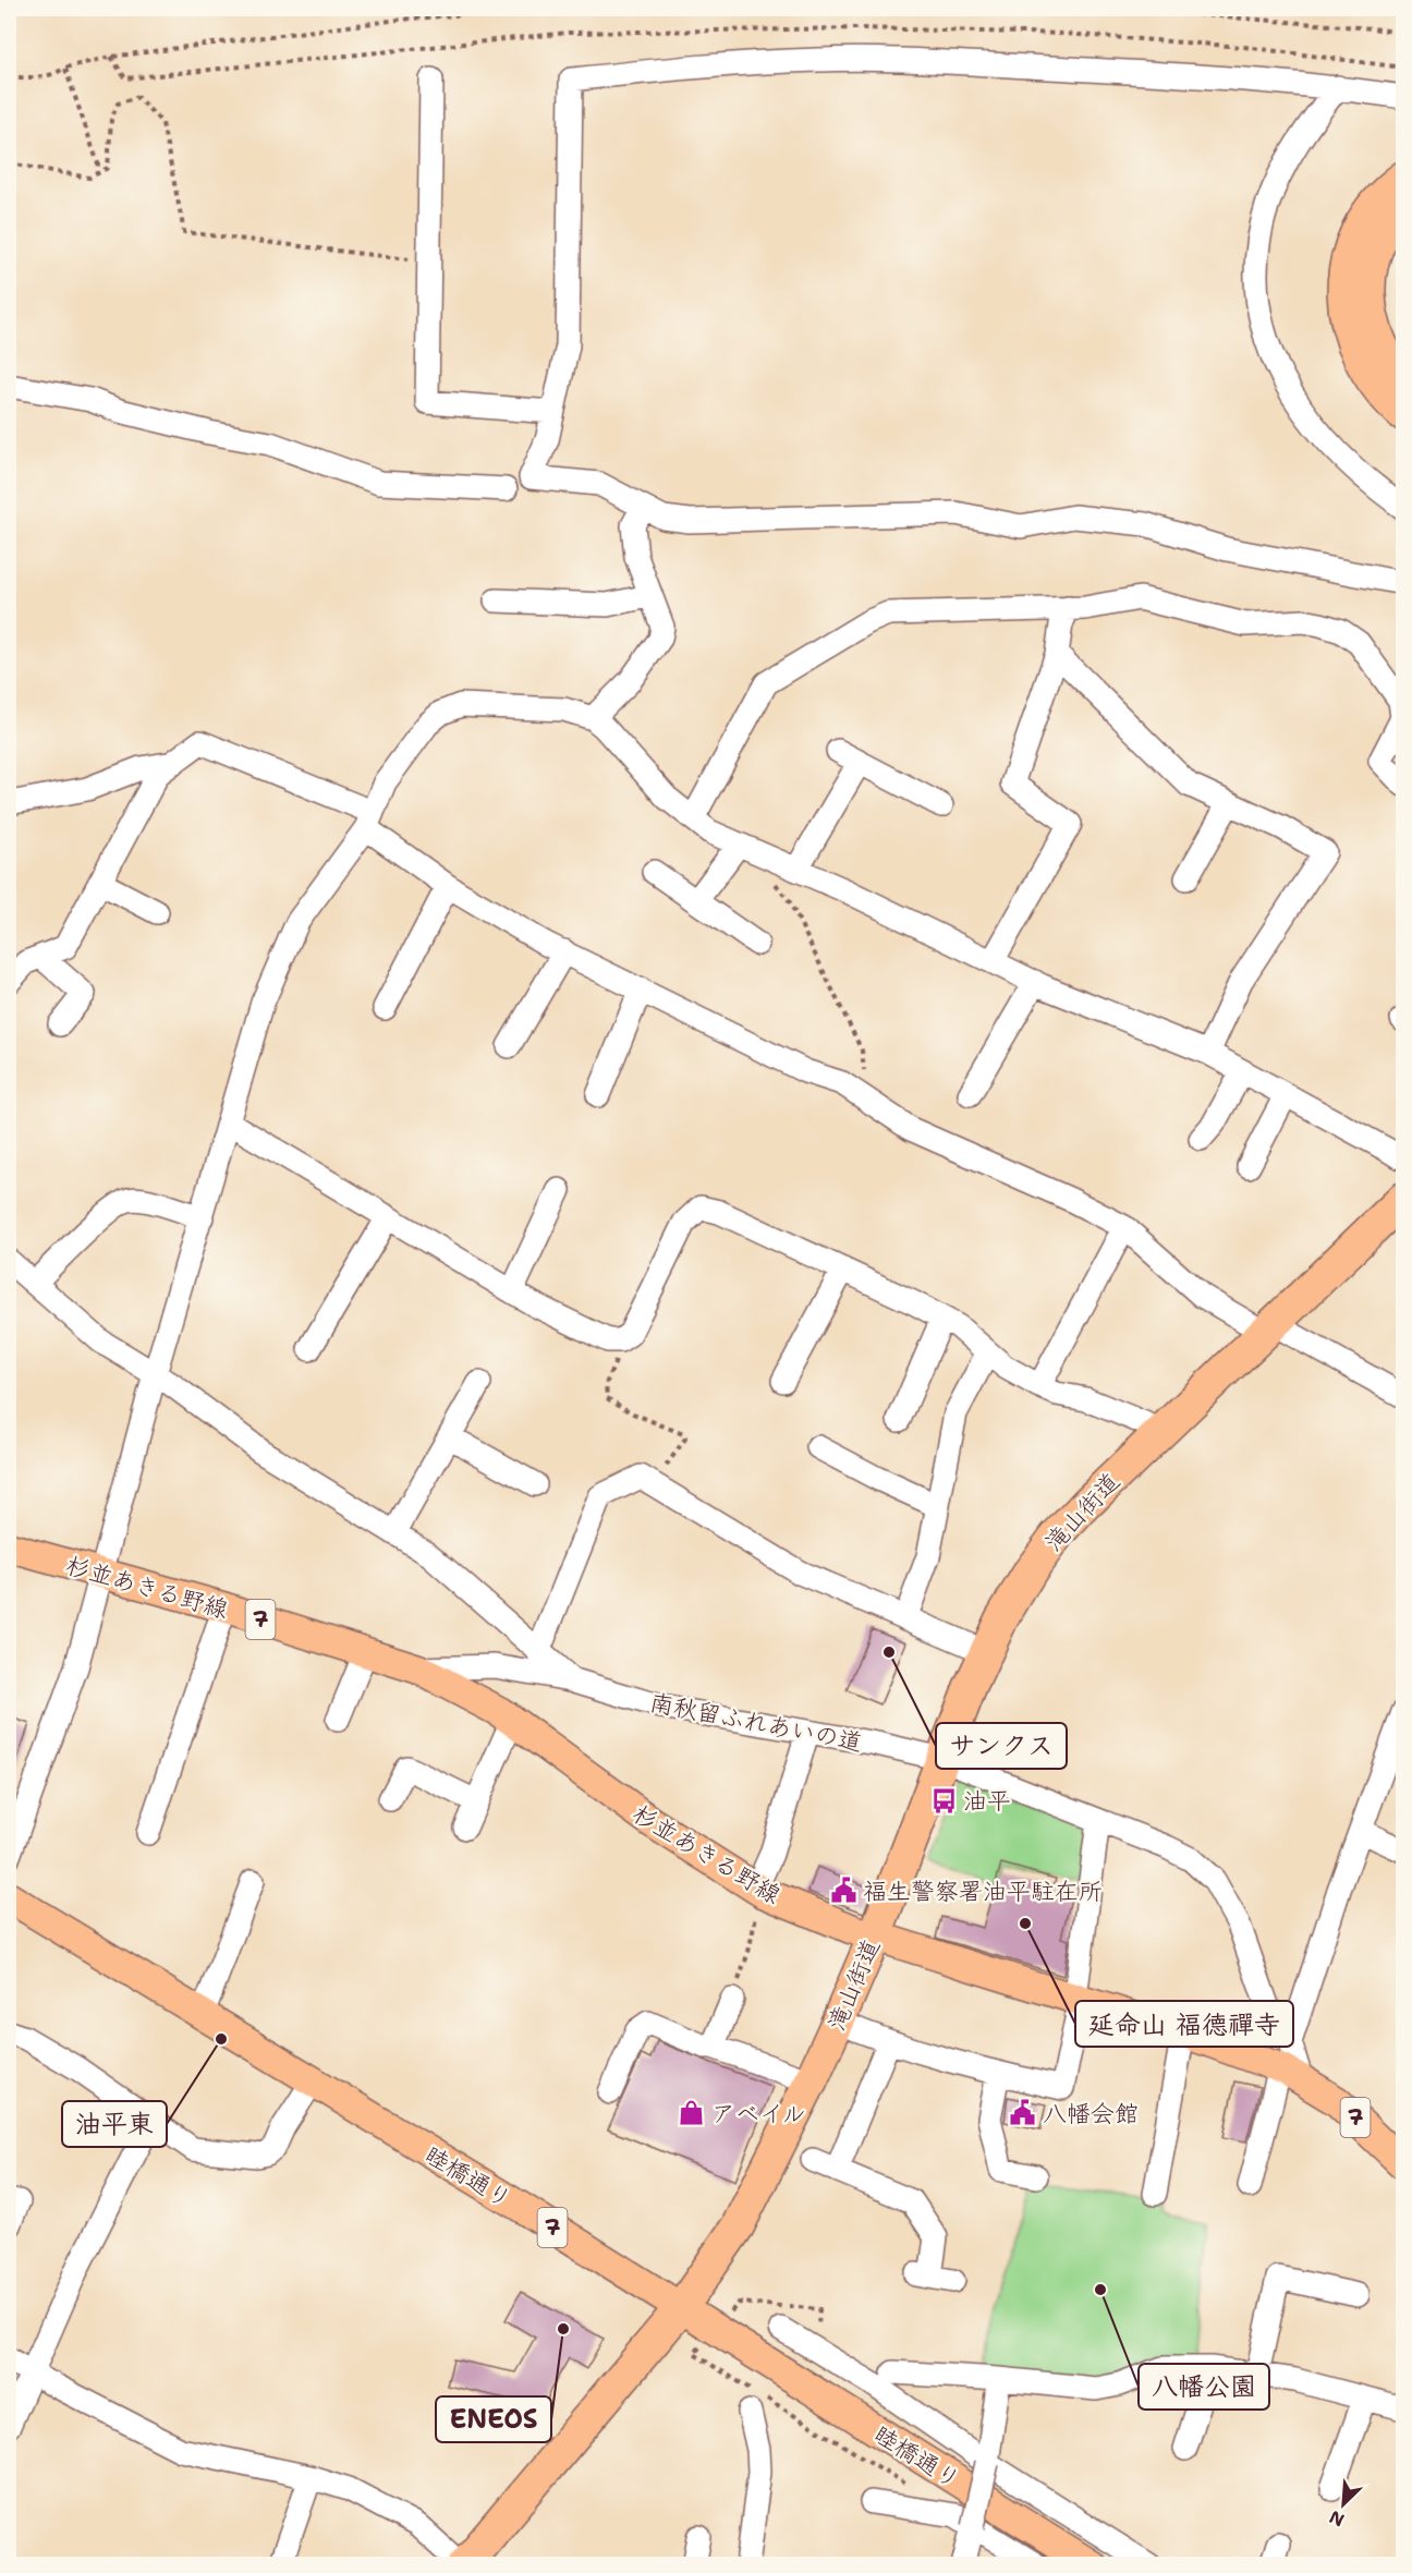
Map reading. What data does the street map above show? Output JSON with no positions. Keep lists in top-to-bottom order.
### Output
{
  "streets": {
    "highway": ["滝山街道"],
    "main road": ["杉並あきる野線", "7", "睦橋通り"],
    "street": ["南秋留ふれあいの道"]
  },
  "crossings": [
    ["滝山街道", "杉並あきる野線"],
    ["滝山街道", "南秋留ふれあいの道"],
    ["滝山街道", "睦橋通り"],
    ["杉並あきる野線", "南秋留ふれあいの道"]
  ],
  "places": {
    "other": [
      "サンクス",
      "延命山 福德禪寺",
      "油平東",
      "八幡公園",
      "ENEOS"
    ],
    "bus stop": ["油平"],
    "public building": ["福生警察署油平駐在所", "八幡会館"],
    "shop": ["アベイル"]
  },
  "north": "bottom left"
}
